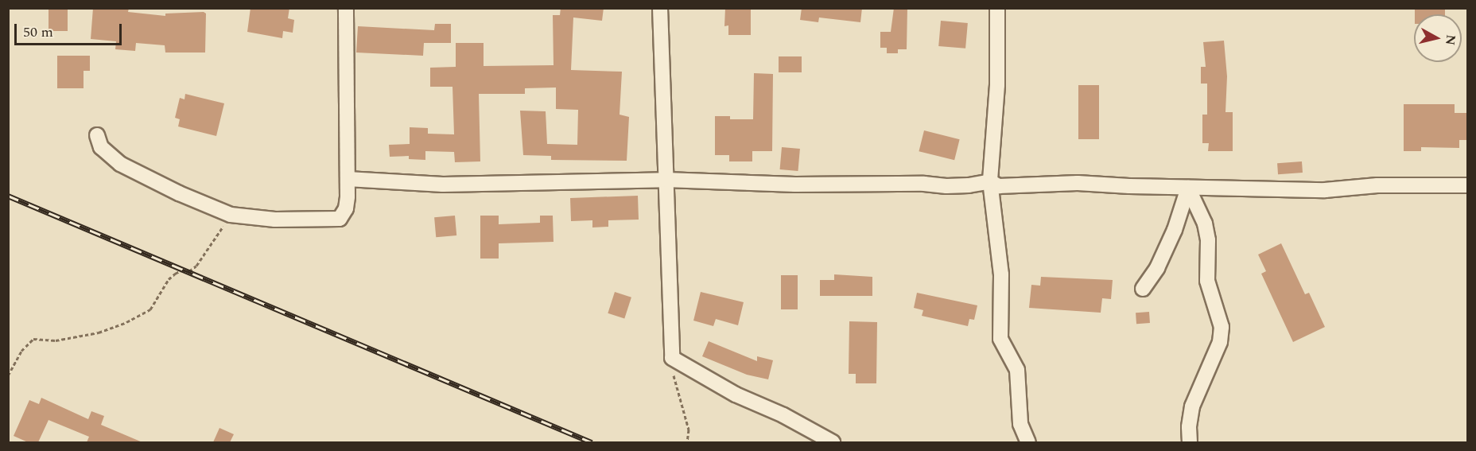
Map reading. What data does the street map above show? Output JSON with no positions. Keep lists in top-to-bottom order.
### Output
{
  "scale_bar": "50 m",
  "north": "right"
}
